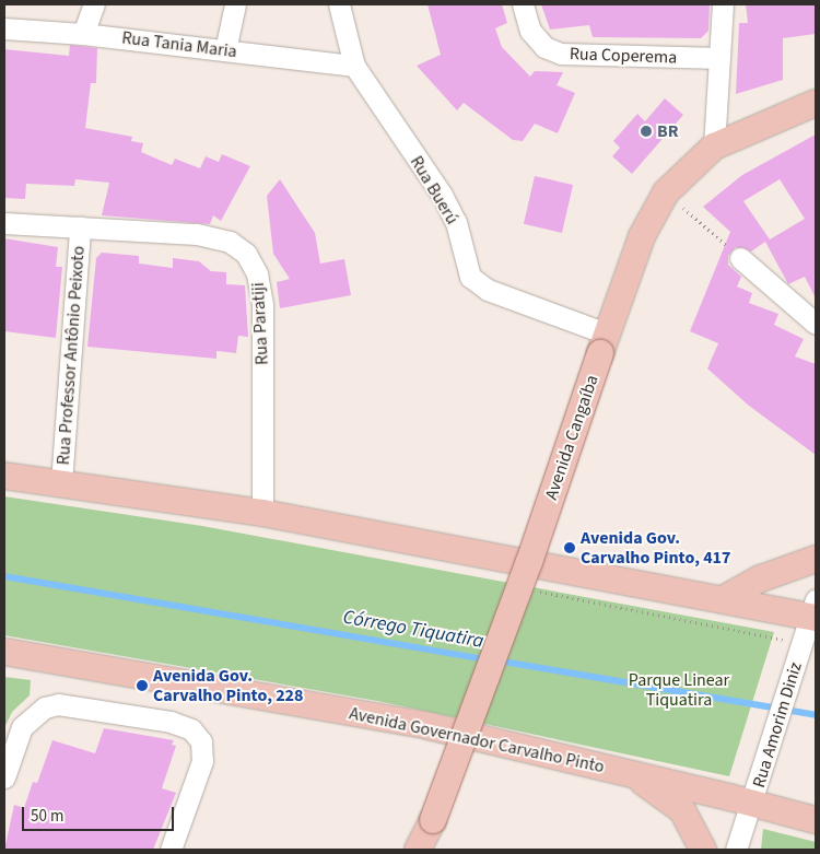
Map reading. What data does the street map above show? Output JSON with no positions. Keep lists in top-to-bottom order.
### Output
{
  "streets": {
    "main road": ["Avenida Cangaíba", "Avenida Governador Carvalho Pinto"],
    "street": [
      "Rua Tania Maria",
      "Rua Coperema",
      "Rua Buerú",
      "Rua Paratiji",
      "Rua Professor Antônio Peixoto",
      "Rua Amorim Diniz"
    ]
  },
  "crossings": [
    ["Rua Tania Maria", "Rua Buerú"],
    ["Rua Buerú", "Avenida Cangaíba"],
    ["Rua Paratiji", "Rua Professor Antônio Peixoto"],
    ["Rua Amorim Diniz", "Avenida Governador Carvalho Pinto"]
  ],
  "water": ["Córrego Tiquatira"],
  "parks": ["Parque Linear Tiquatira"],
  "places": ["BR", "Avenida Gov. Carvalho Pinto, 417", "Avenida Gov. Carvalho Pinto, 228"],
  "scale_bar": "50 m"
}
